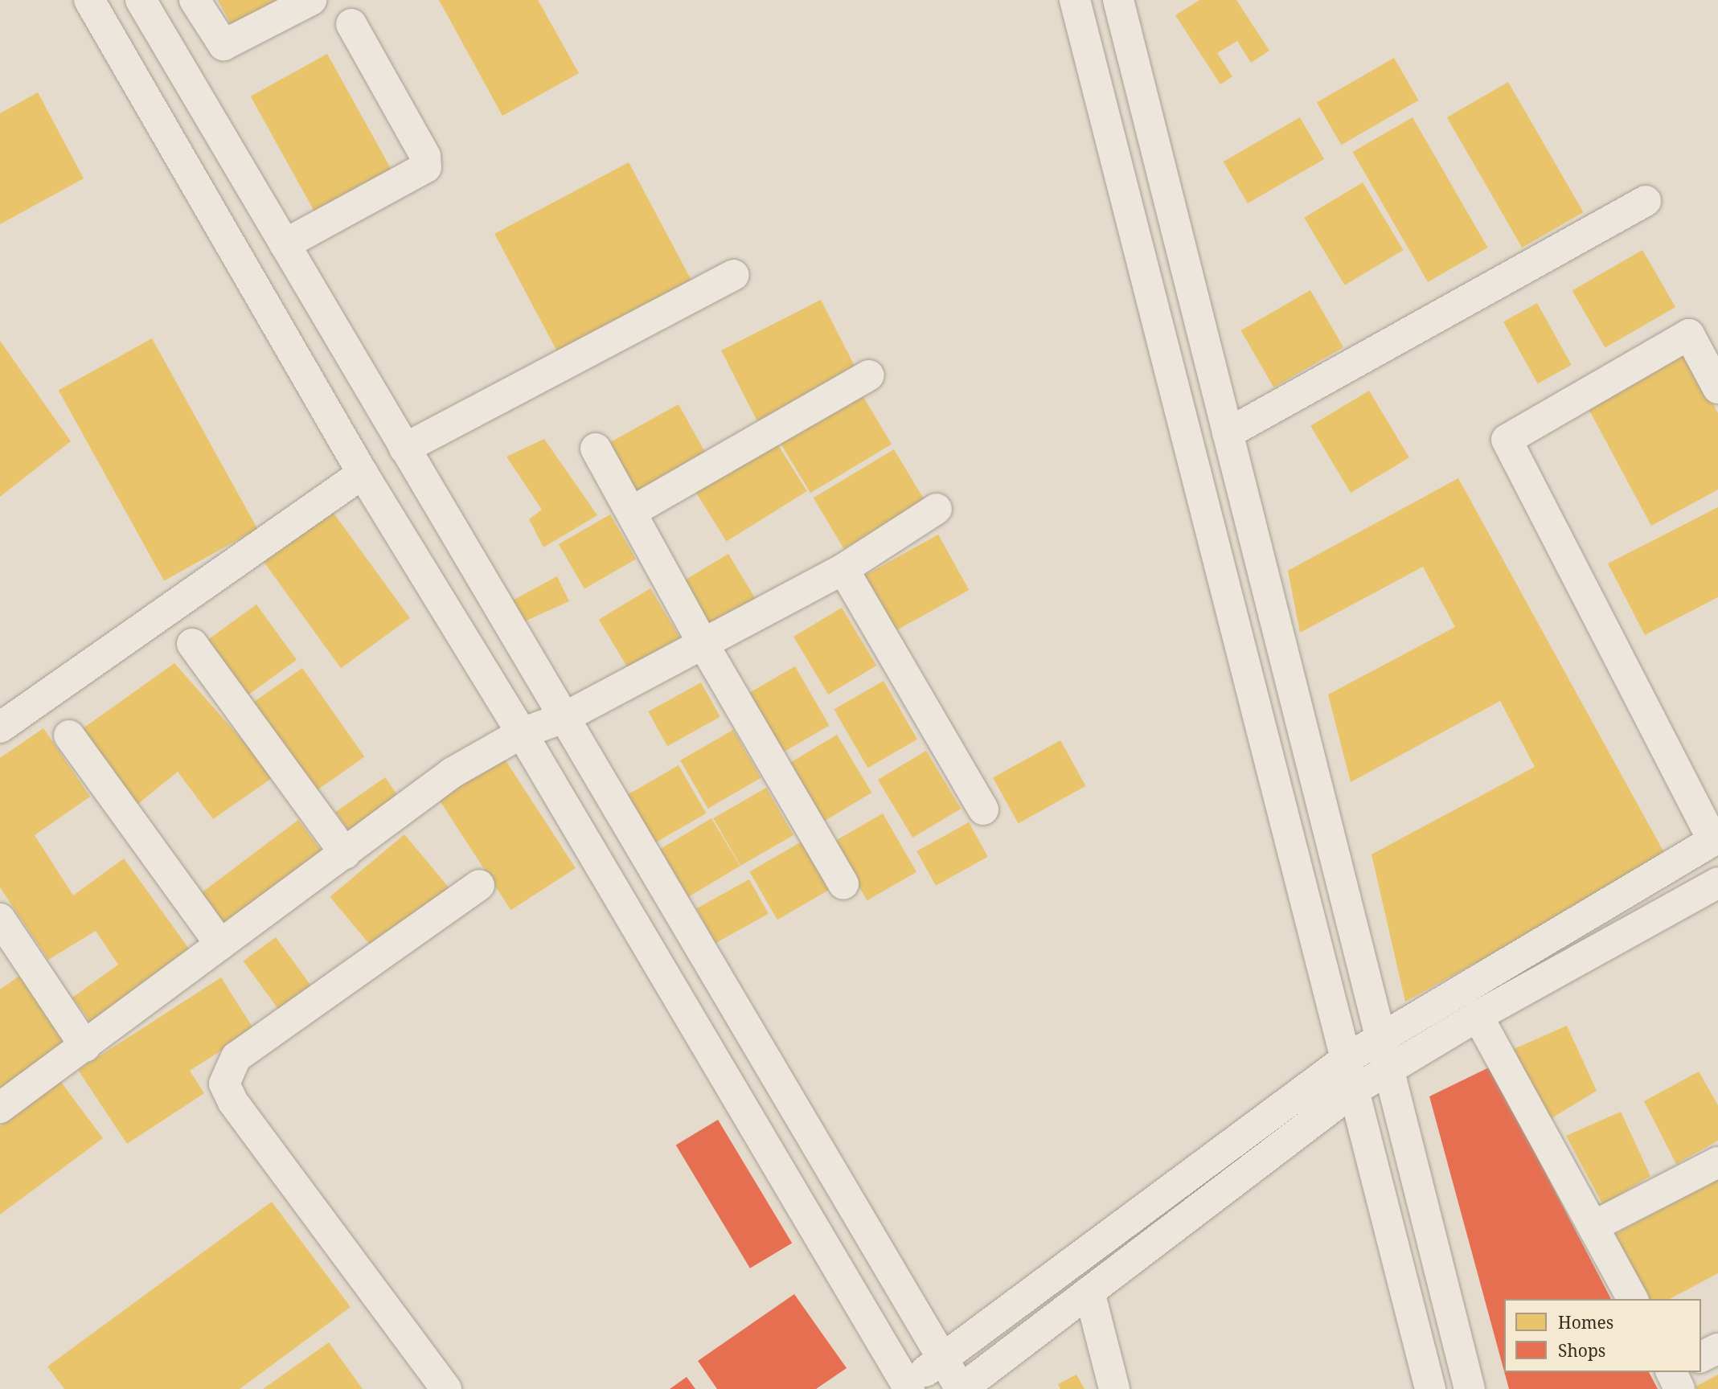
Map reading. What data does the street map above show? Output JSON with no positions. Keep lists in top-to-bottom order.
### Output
{
  "legend": ["Homes", "Shops"]
}
